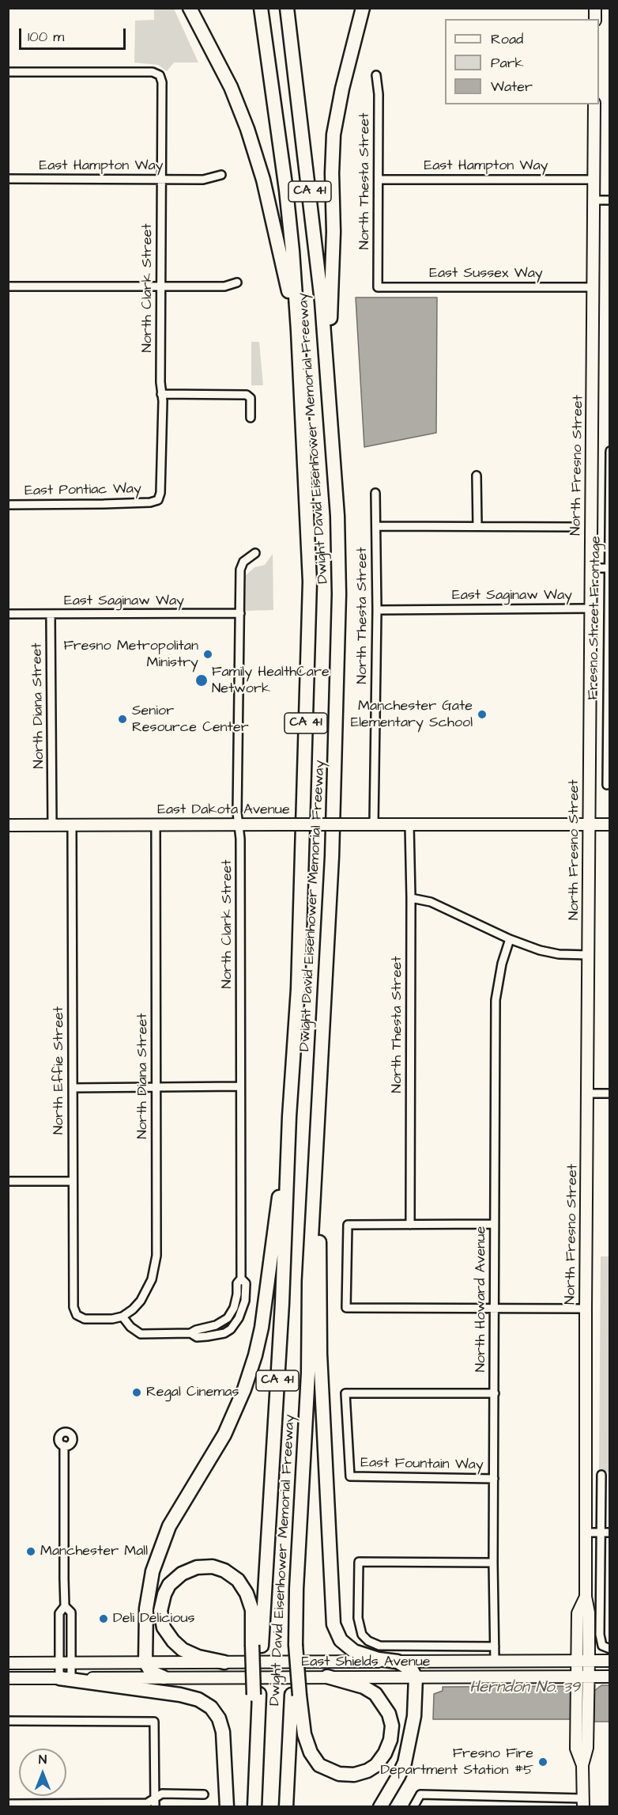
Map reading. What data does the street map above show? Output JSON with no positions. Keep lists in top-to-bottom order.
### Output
{
  "streets": {
    "highway": ["CA 41", "Dwight David Eisenhower Memorial Freeway"],
    "main road": ["North Fresno Street", "East Dakota Avenue", "East Shields Avenue"],
    "street": [
      "East Hampton Way",
      "North Thesta Street",
      "East Sussex Way",
      "North Clark Street",
      "East Pontiac Way",
      "East Saginaw Way",
      "Fresno Street Frontage",
      "North Diana Street",
      "North Effie Street",
      "North Howard Avenue",
      "East Fountain Way"
    ]
  },
  "crossings": [
    ["East Hampton Way", "North Thesta Street"],
    ["East Hampton Way", "North Clark Street"],
    ["East Hampton Way", "North Fresno Street"],
    ["North Thesta Street", "East Sussex Way"],
    ["North Thesta Street", "East Saginaw Way"],
    ["North Thesta Street", "East Dakota Avenue"],
    ["East Sussex Way", "North Fresno Street"],
    ["North Clark Street", "East Pontiac Way"],
    ["North Clark Street", "East Saginaw Way"],
    ["North Clark Street", "East Dakota Avenue"],
    ["North Fresno Street", "East Saginaw Way"],
    ["North Fresno Street", "East Dakota Avenue"],
    ["North Fresno Street", "East Shields Avenue"],
    ["East Saginaw Way", "North Diana Street"],
    ["North Diana Street", "East Dakota Avenue"],
    ["North Diana Street", "North Effie Street"],
    ["East Dakota Avenue", "North Effie Street"],
    ["North Howard Avenue", "East Fountain Way"],
    ["North Howard Avenue", "East Shields Avenue"]
  ],
  "water": ["Herndon No. 39"],
  "places": [
    "Fresno Metropolitan Ministry",
    "Family HealthCare Network",
    "Manchester Gate Elementary School",
    "Senior Resource Center",
    "Regal Cinemas",
    "Manchester Mall",
    "Deli Delicious",
    "Fresno Fire Department Station #5"
  ],
  "legend": ["Road", "Park", "Water"],
  "scale_bar": "100 m",
  "north": "top"
}
